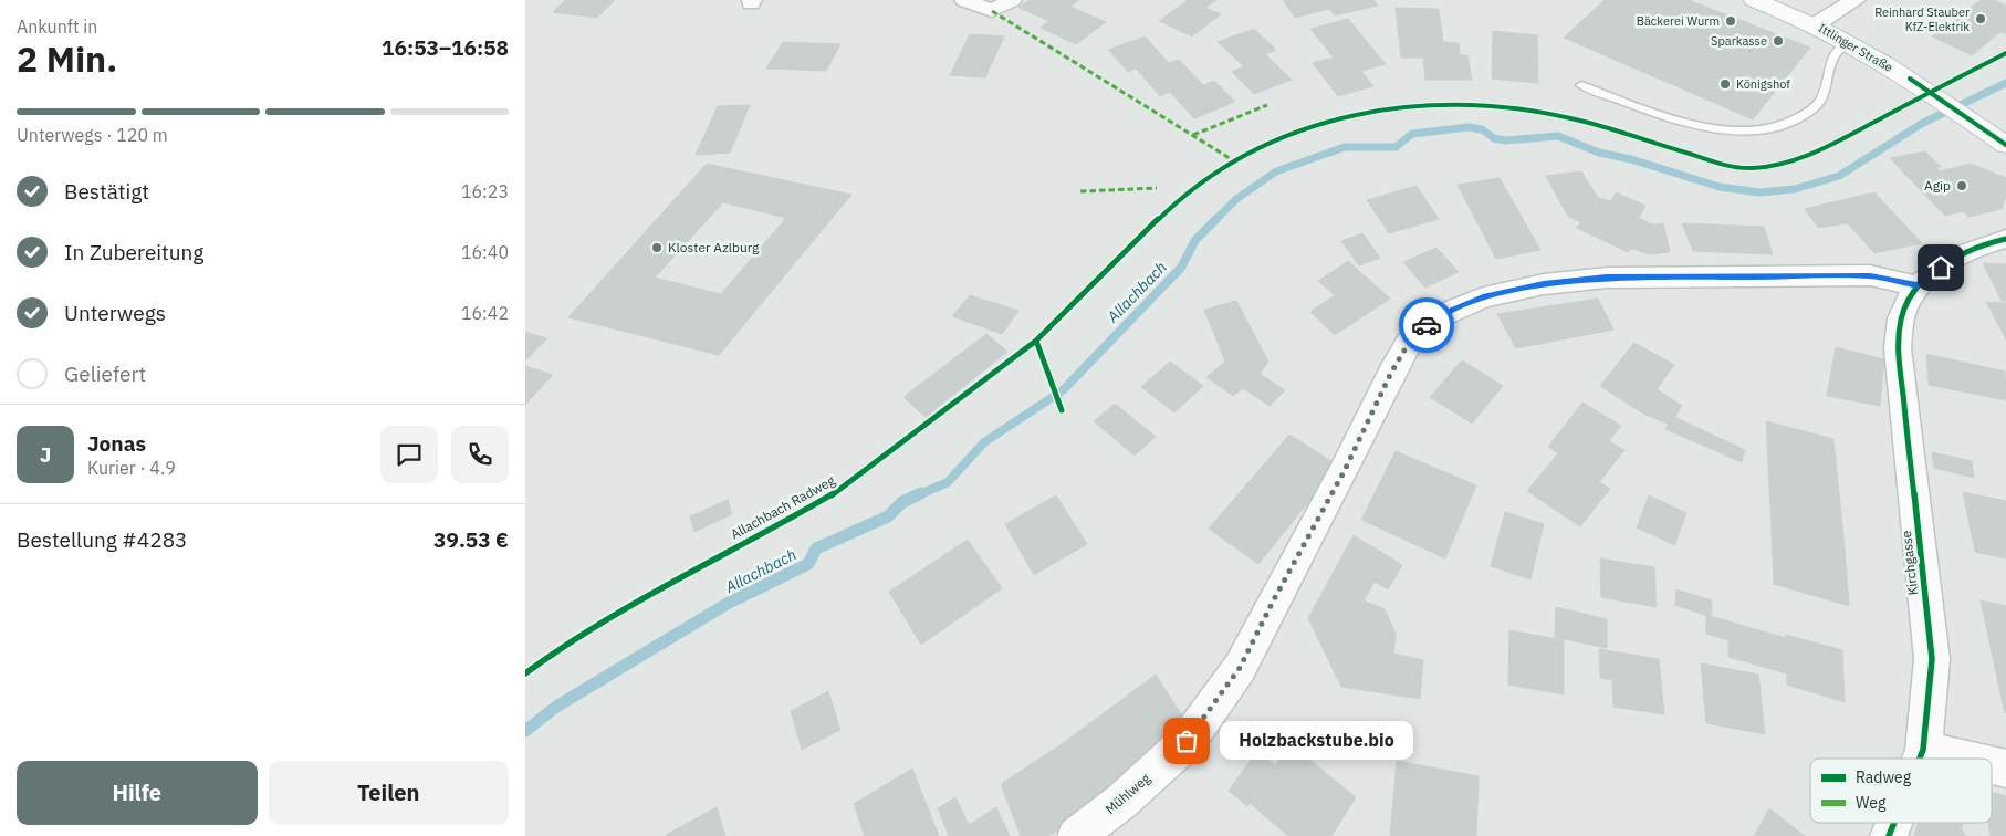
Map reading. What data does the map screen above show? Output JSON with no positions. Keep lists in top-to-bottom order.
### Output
{
  "streets": {
    "street": ["Ittlinger Straße", "Kirchgasse", "Mühlweg"],
    "cycle path": ["Allachbach Radweg"]
  },
  "crossings": [
    ["Kirchgasse", "Mühlweg"]
  ],
  "water": ["Allachbach"],
  "places": [
    "Reinhard Stauber KfZ-Elektrik",
    "Bäckerei Wurm",
    "Sparkasse",
    "Königshof",
    "Agip",
    "Kloster Azlburg",
    "Holzbackstube.bio"
  ],
  "legend": ["Radweg", "Weg"],
  "page": {
    "heading": ["2 Min.", "Ankunft in", "16:53–16:58"],
    "panel": [
      "Jonas",
      "Kurier · 4.9",
      "Bestellung #4283",
      "39.53 €"
    ],
    "bar": "Unterwegs · 120 m",
    "list": [
      ["Bestätigt", "16:23"],
      ["In Zubereitung", "16:40"],
      ["Unterwegs", "16:42"],
      "Geliefert"
    ],
    "round": "J",
    "bubble": "Holzbackstube.bio",
    "buttons": ["Hilfe", "Teilen"]
  }
}
